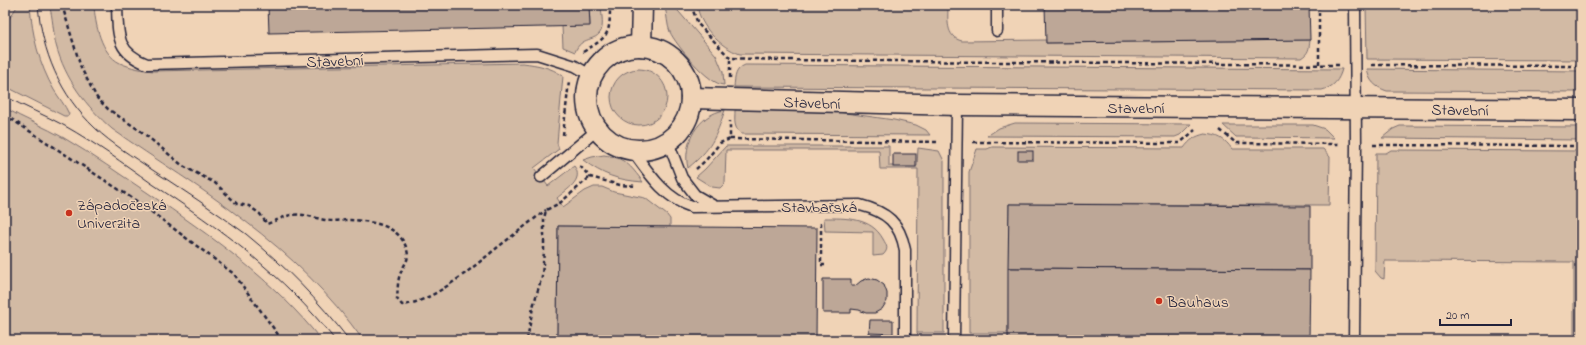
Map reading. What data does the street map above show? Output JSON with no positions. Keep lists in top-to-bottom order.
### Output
{
  "streets": {
    "street": ["Stavební"],
    "lane": ["Stavbařská"]
  },
  "crossings": [
    ["Stavební", "Stavbařská"]
  ],
  "places": ["Západočeská Univerzita", "Bauhaus"],
  "scale_bar": "20 m"
}
